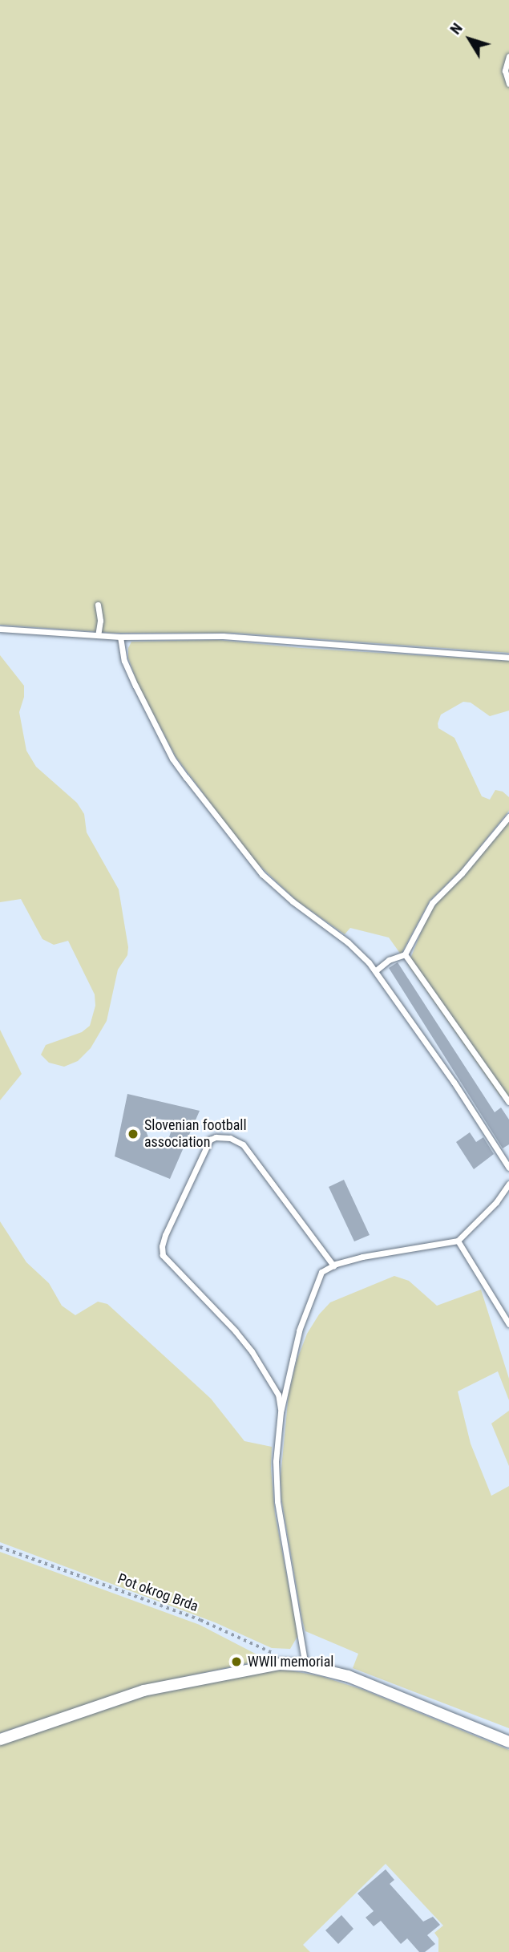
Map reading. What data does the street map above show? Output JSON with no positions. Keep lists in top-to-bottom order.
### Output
{
  "streets": {
    "path": ["Pot okrog Brda"]
  },
  "places": ["Slovenian football association", "WWII memorial"],
  "north": "top left"
}
